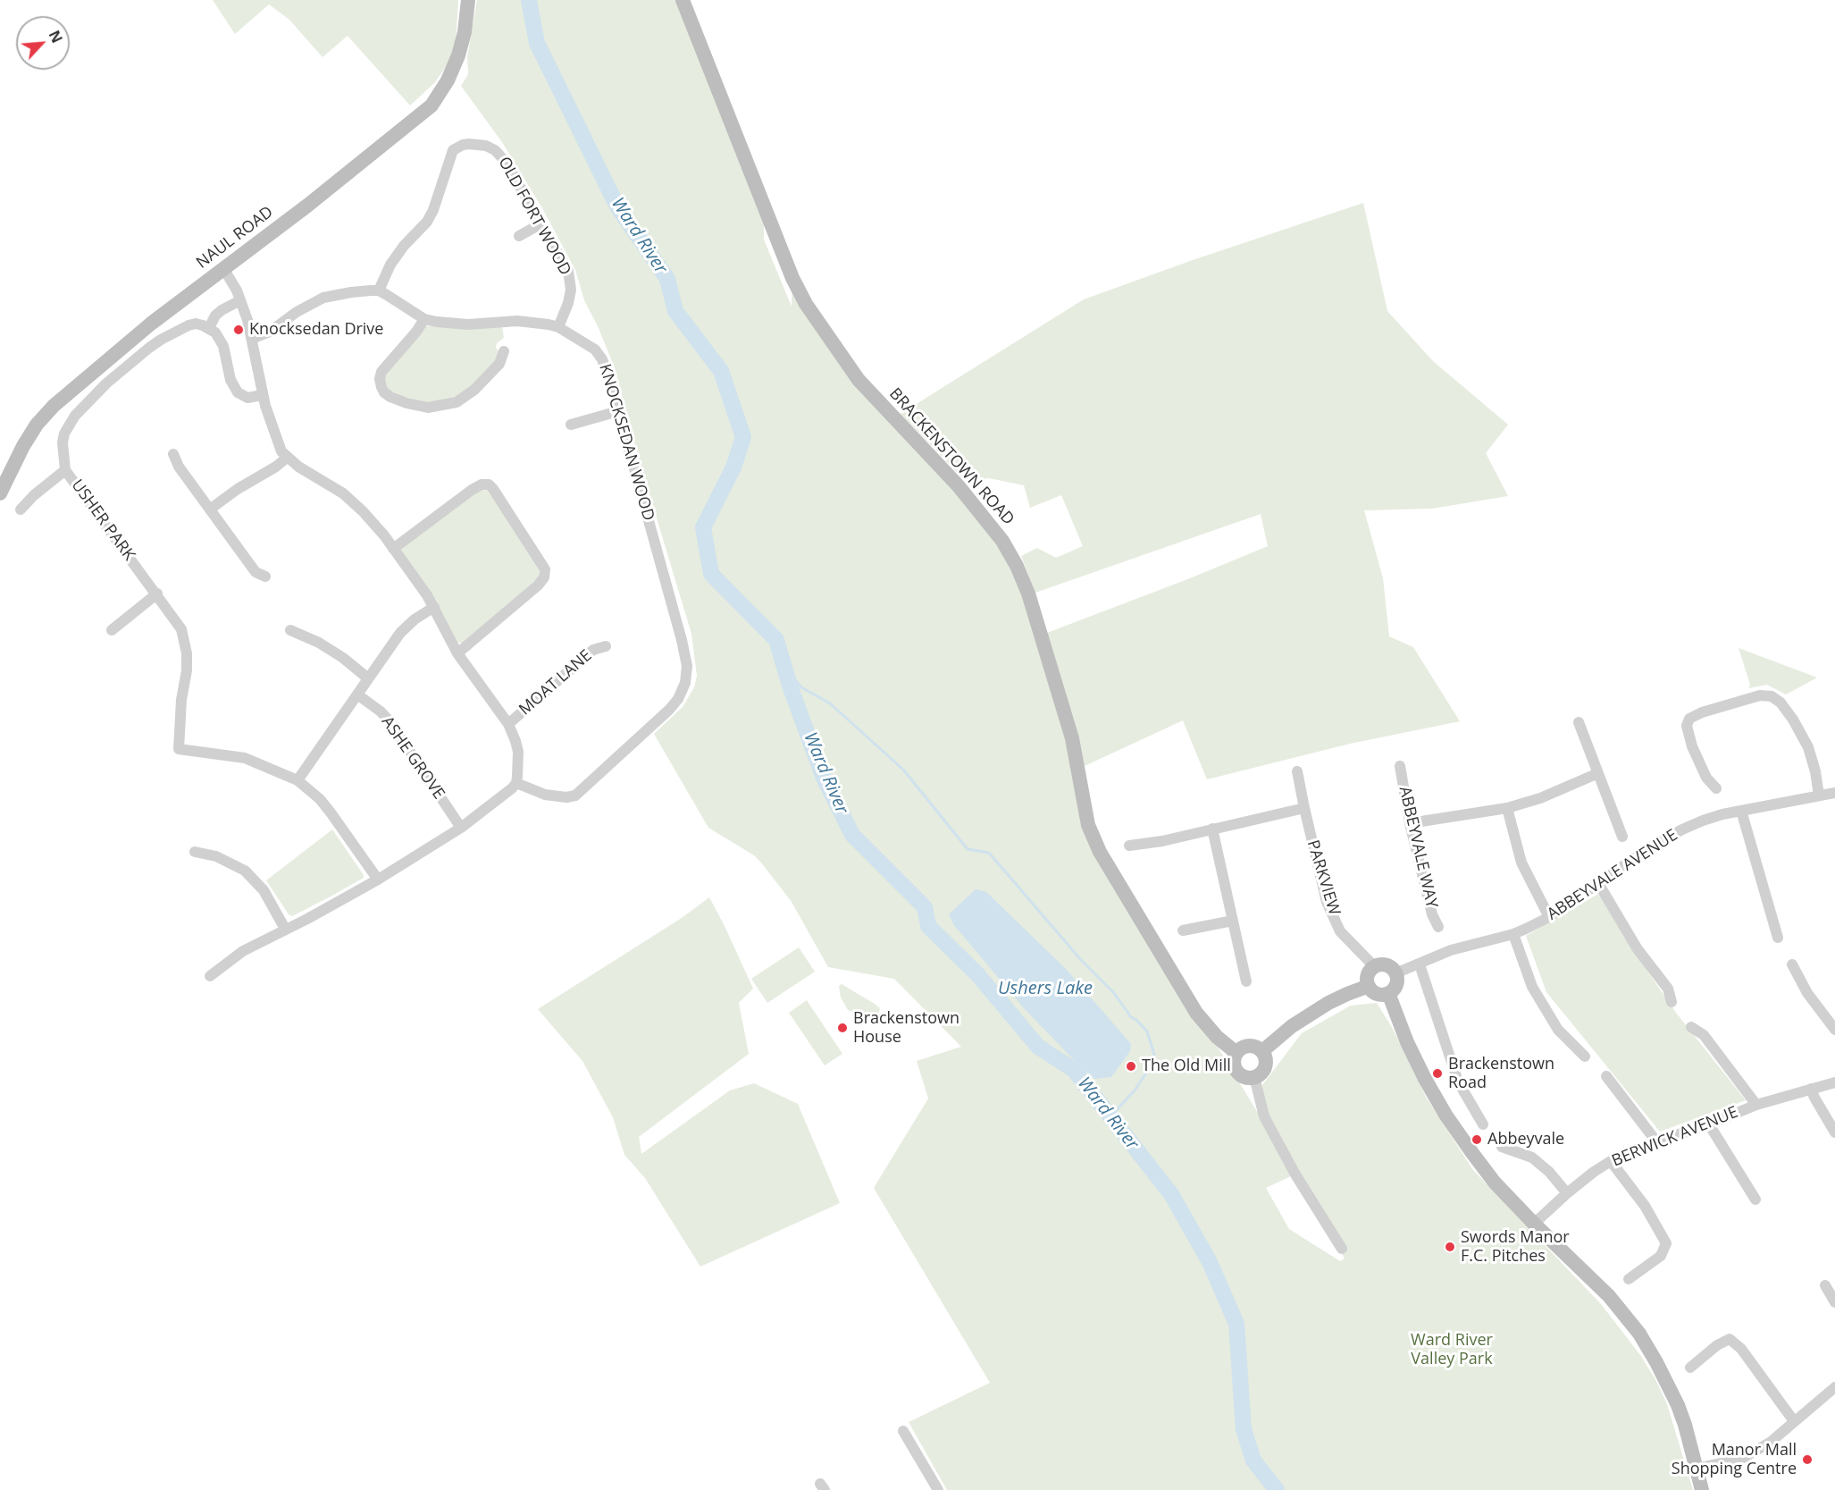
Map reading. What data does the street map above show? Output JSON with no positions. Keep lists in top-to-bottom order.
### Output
{
  "streets": {
    "street": [
      "OLD FORT WOOD",
      "NAUL ROAD",
      "KNOCKSEDAN WOOD",
      "BRACKENSTOWN ROAD",
      "USHER PARK",
      "MOAT LANE",
      "ASHE GROVE",
      "ABBEYVALE WAY",
      "ABBEYVALE AVENUE",
      "PARKVIEW",
      "BERWICK AVENUE"
    ]
  },
  "crossings": [
    ["OLD FORT WOOD", "KNOCKSEDAN WOOD"],
    ["ABBEYVALE AVENUE", "PARKVIEW"]
  ],
  "water": ["Ward River", "Ushers Lake"],
  "parks": ["Ward River Valley Park"],
  "places": [
    "Knocksedan Drive",
    "Brackenstown House",
    "The Old Mill",
    "Brackenstown Road",
    "Abbeyvale",
    "Swords Manor F.C. Pitches",
    "Manor Mall Shopping Centre"
  ],
  "north": "top right"
}
